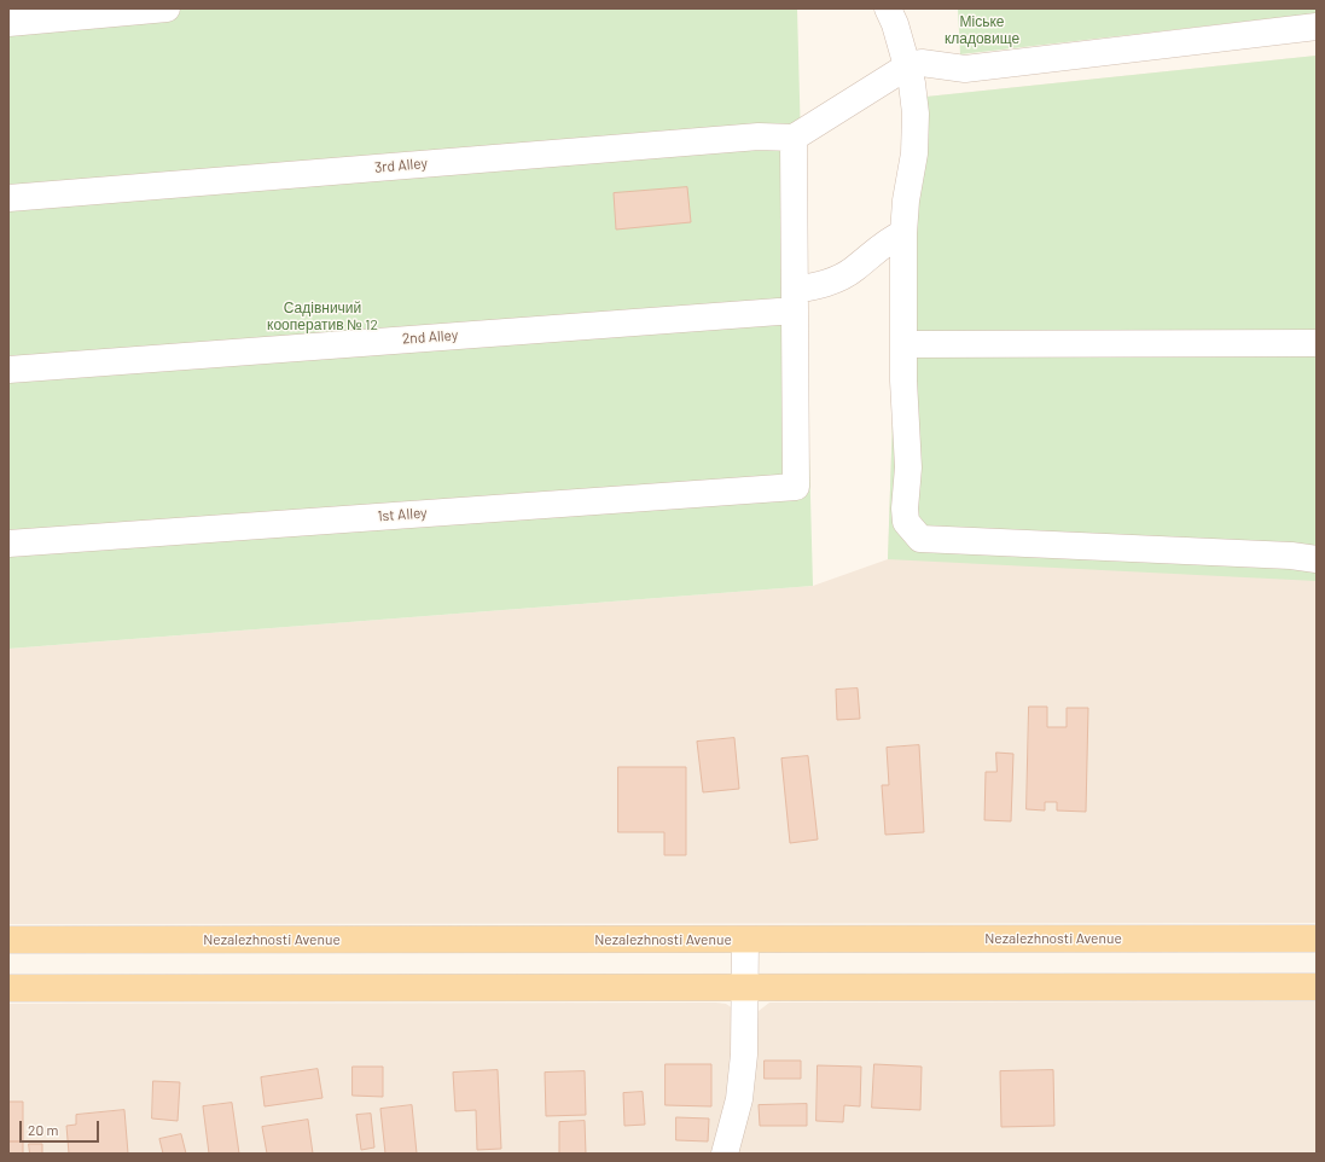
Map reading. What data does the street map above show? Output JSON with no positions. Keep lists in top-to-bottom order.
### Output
{
  "streets": {
    "main road": ["Nezalezhnosti Avenue"],
    "street": ["3rd Alley", "2nd Alley", "1st Alley"]
  },
  "crossings": [
    ["2nd Alley", "1st Alley"]
  ],
  "parks": ["Міське кладовище", "Садівничий кооператив № 12"],
  "scale_bar": "20 m"
}
